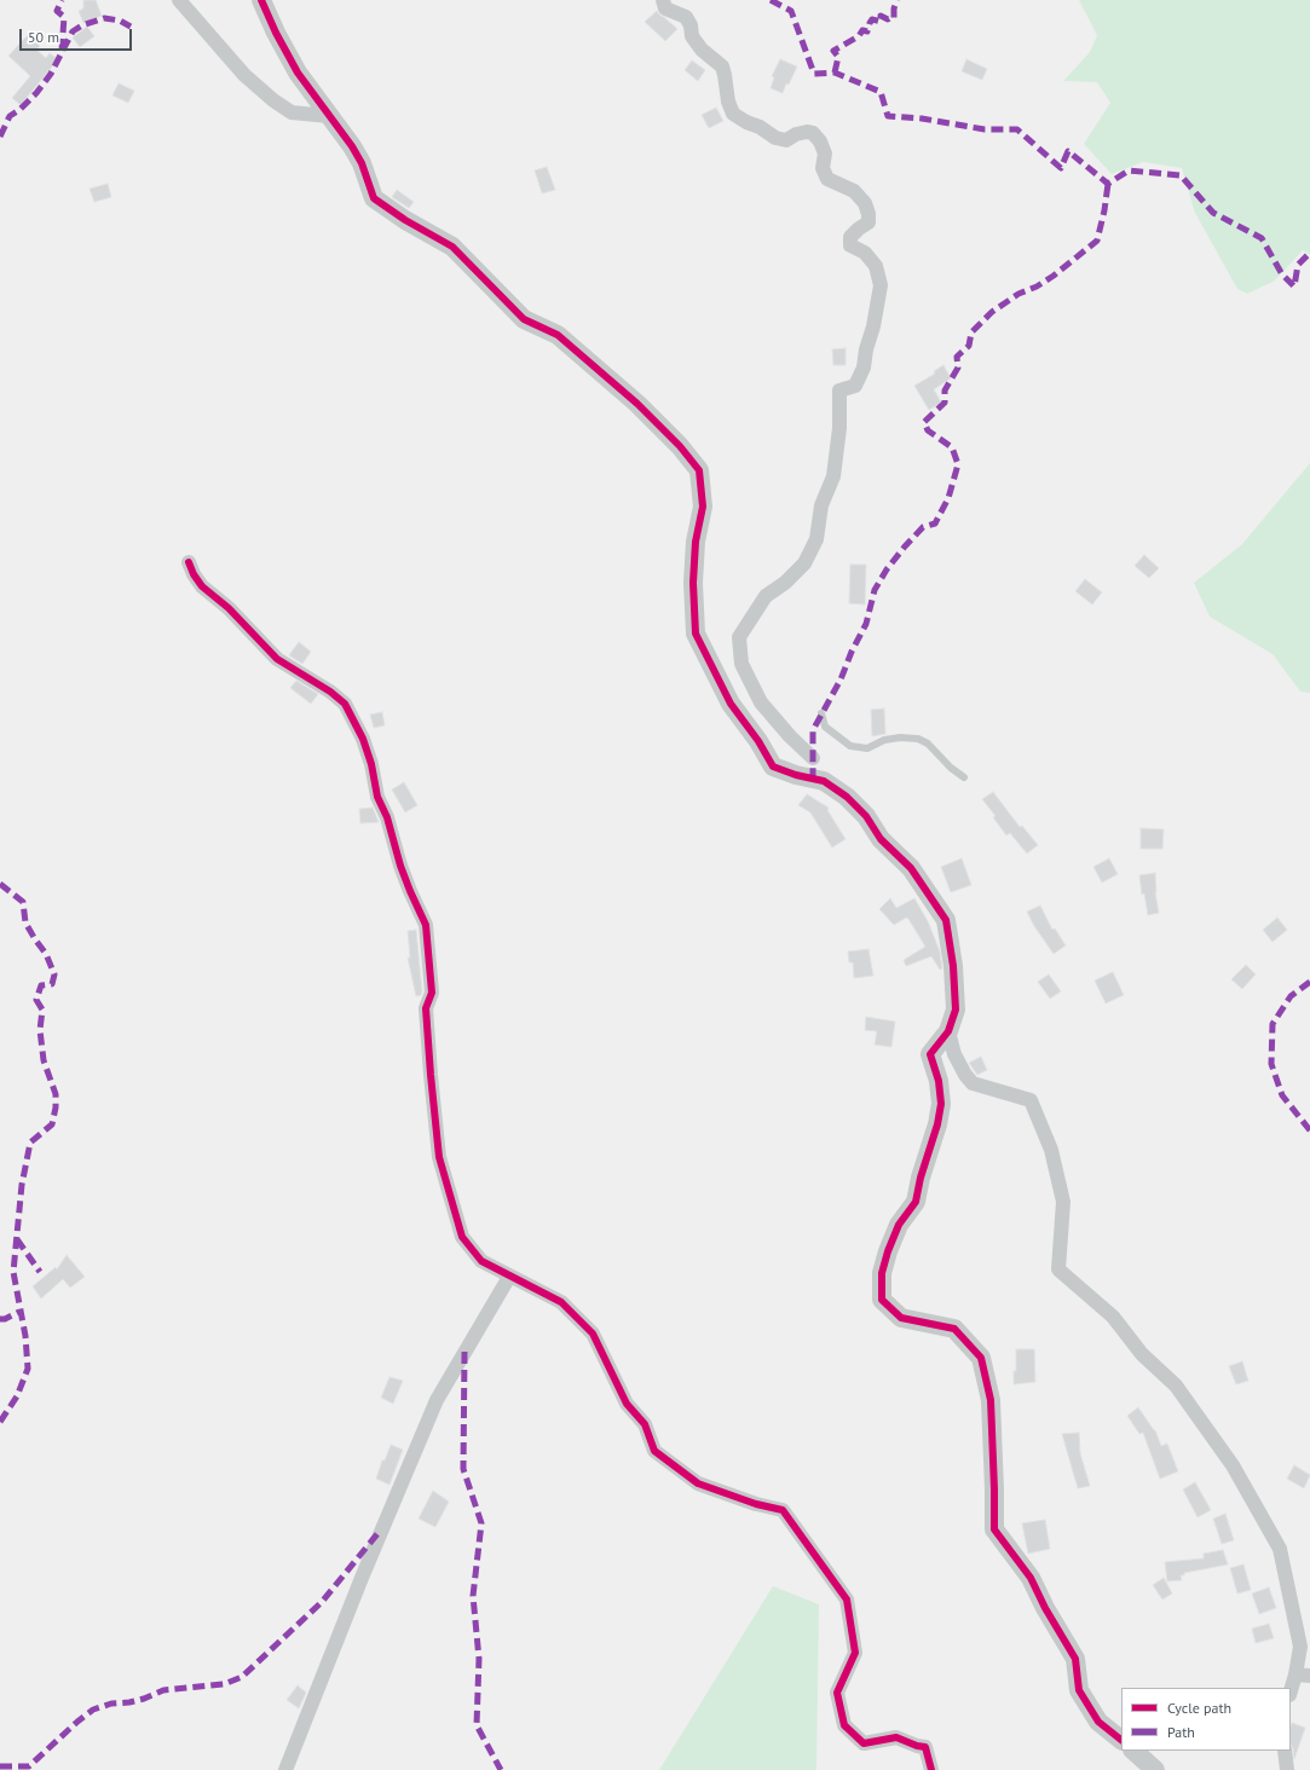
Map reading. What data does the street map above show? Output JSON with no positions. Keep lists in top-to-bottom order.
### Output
{
  "legend": ["Cycle path", "Path"],
  "scale_bar": "50 m"
}
